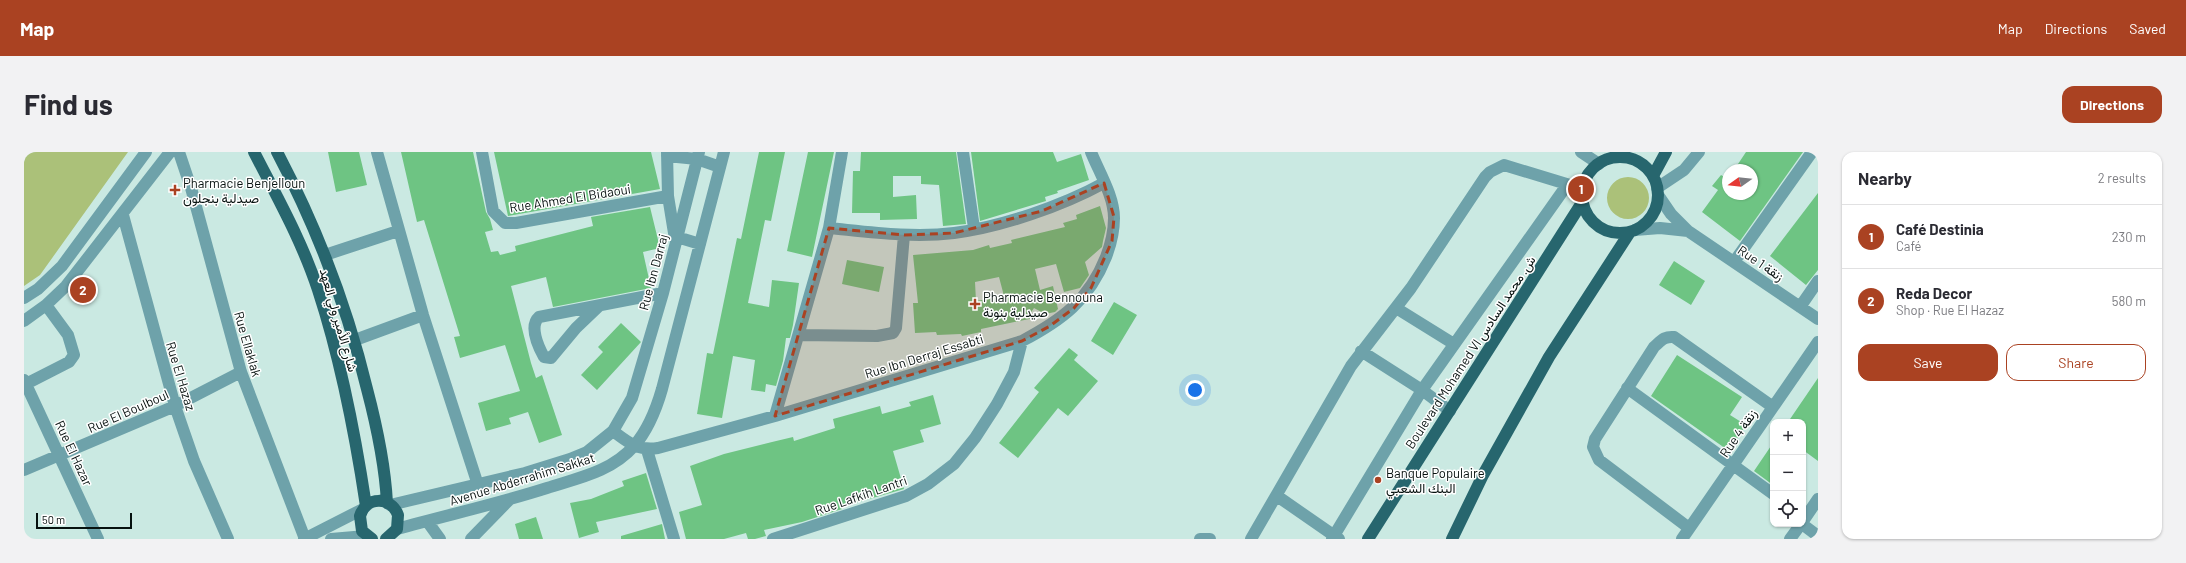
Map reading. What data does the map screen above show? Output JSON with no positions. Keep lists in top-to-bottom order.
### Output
{
  "streets": {
    "main road": ["شارع الأمير ولي العهد", "Boulevard Mohamed VI ش. محمد السادس"],
    "street": [
      "Rue Ahmed El Bidaoui",
      "Rue 1 زنقة",
      "Rue Ibn Darraj",
      "Rue Ellaklak",
      "Rue Ibn Derraj Essabti",
      "Rue El Hazaz",
      "Rue El Boulboul",
      "Rue 4 زنقة",
      "Rue El Hazar",
      "Avenue Abderrahim Sakkat",
      "Rue Lafkih Lantri"
    ]
  },
  "crossings": [
    ["Rue 1 زنقة", "Boulevard Mohamed VI ش. محمد السادس"],
    ["Rue Ibn Darraj", "Avenue Abderrahim Sakkat"],
    ["شارع الأمير ولي العهد", "Avenue Abderrahim Sakkat"],
    ["Rue Ellaklak", "Rue El Boulboul"],
    ["Rue Ibn Derraj Essabti", "Rue Lafkih Lantri"],
    ["Rue El Hazaz", "Rue El Boulboul"],
    ["Rue El Boulboul", "Rue El Hazar"]
  ],
  "places": {
    "health": ["Pharmacie Benjelloun صيدلية بنجلون", "Pharmacie Bennouna صيدلية بنونة"],
    "other": ["Banque Populaire البنك الشعبي"]
  },
  "scale_bar": "50 m",
  "north": "left",
  "page": {
    "header": "Map",
    "nav": ["Map", "Directions", "Saved"],
    "buttons": [
      "Directions",
      ["Save", "Share"]
    ],
    "title": "Find us",
    "heading": ["Nearby", "2 results"],
    "pins": ["1", "2"],
    "list": [
      {
        "mark": "1",
        "name": "Café Destinia",
        "note": "Café",
        "value": "230 m"
      },
      {
        "mark": "2",
        "name": "Reda Decor",
        "note": "Shop · Rue El Hazaz",
        "value": "580 m"
      }
    ],
    "map_buttons": ["+", "−"],
    "scale": "50 m"
  }
}
